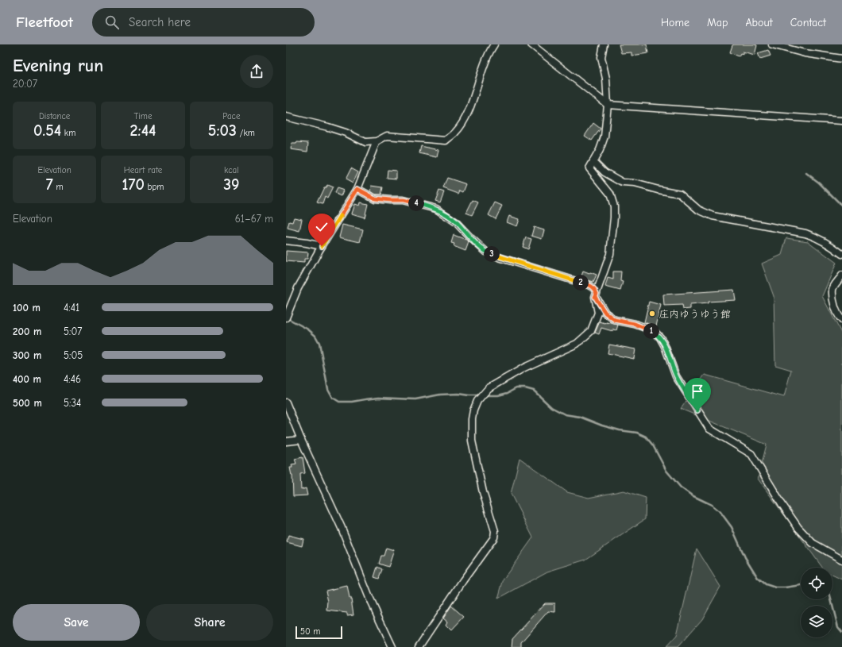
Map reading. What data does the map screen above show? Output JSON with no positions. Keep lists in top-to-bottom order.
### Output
{
  "places": ["庄内ゆうゆう館"],
  "scale_bar": "50 m",
  "page": {
    "header": "Fleetfoot",
    "search": "Search here",
    "nav": [
      "Home",
      "Map",
      "About",
      "Contact"
    ],
    "heading": ["Evening run", "20:07"],
    "stats": [
      ["Distance", "0.54 km"],
      ["Time", "2:44"],
      ["Pace", "5:03 /km"],
      ["Elevation", "7 m"],
      ["Heart rate", "170 bpm"],
      ["kcal", "39"]
    ],
    "pins": [
      "4",
      "3",
      "2",
      "1"
    ],
    "chart": ["Elevation", "61–67 m"],
    "list": [
      {
        "name": "100 m",
        "note": "4:41"
      },
      {
        "name": "200 m",
        "note": "5:07"
      },
      {
        "name": "300 m",
        "note": "5:05"
      },
      {
        "name": "400 m",
        "note": "4:46"
      },
      {
        "name": "500 m",
        "note": "5:34"
      }
    ],
    "buttons": ["Save", "Share"],
    "scale": "50 m"
  }
}
